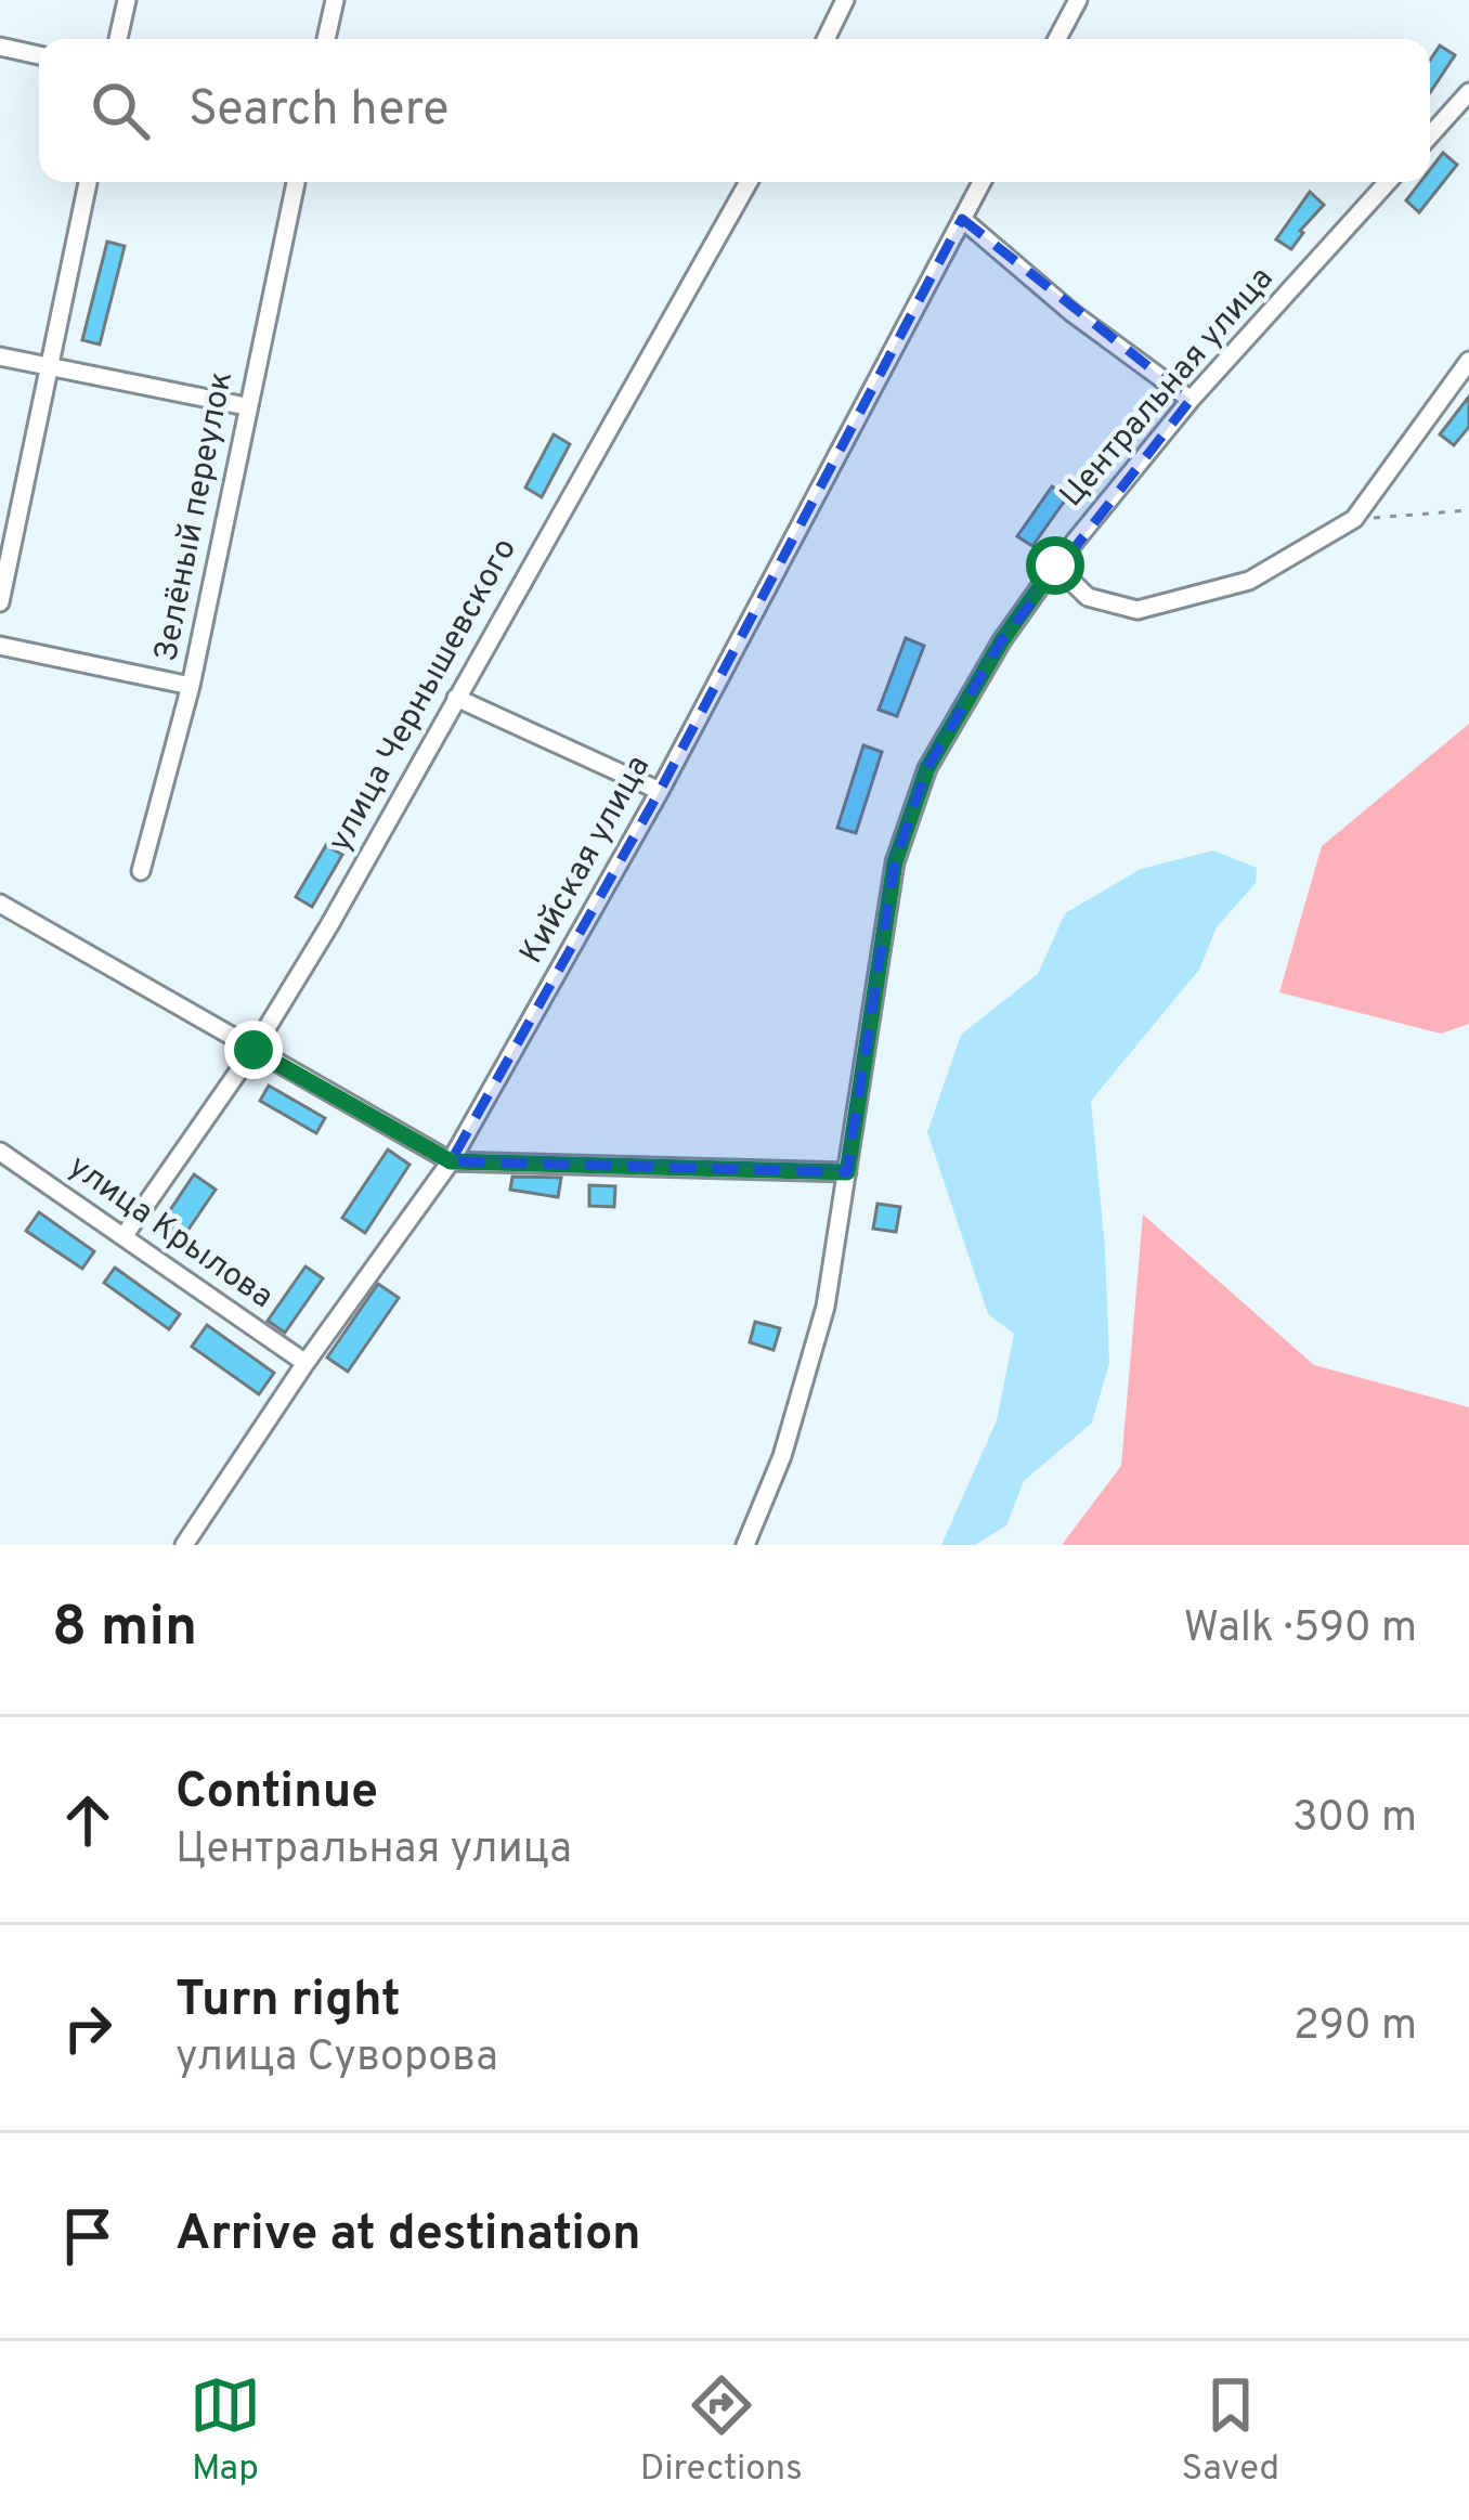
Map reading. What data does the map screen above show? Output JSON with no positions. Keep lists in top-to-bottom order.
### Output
{
  "streets": {
    "street": [
      "Центральная улица",
      "Зелёный переулок",
      "улица Чернышевского",
      "Кийская улица",
      "улица Крылова"
    ]
  },
  "crossings": [
    ["улица Чернышевского", "улица Крылова"],
    ["Кийская улица", "улица Крылова"]
  ],
  "page": {
    "search": "Search here",
    "heading": ["8 min", "Walk · 590 m"],
    "list": [
      ["Continue", "Центральная улица", "300 m"],
      ["Turn right", "улица Суворова", "290 m"],
      "Arrive at destination"
    ],
    "nav": ["Map", "Directions", "Saved"]
  }
}
